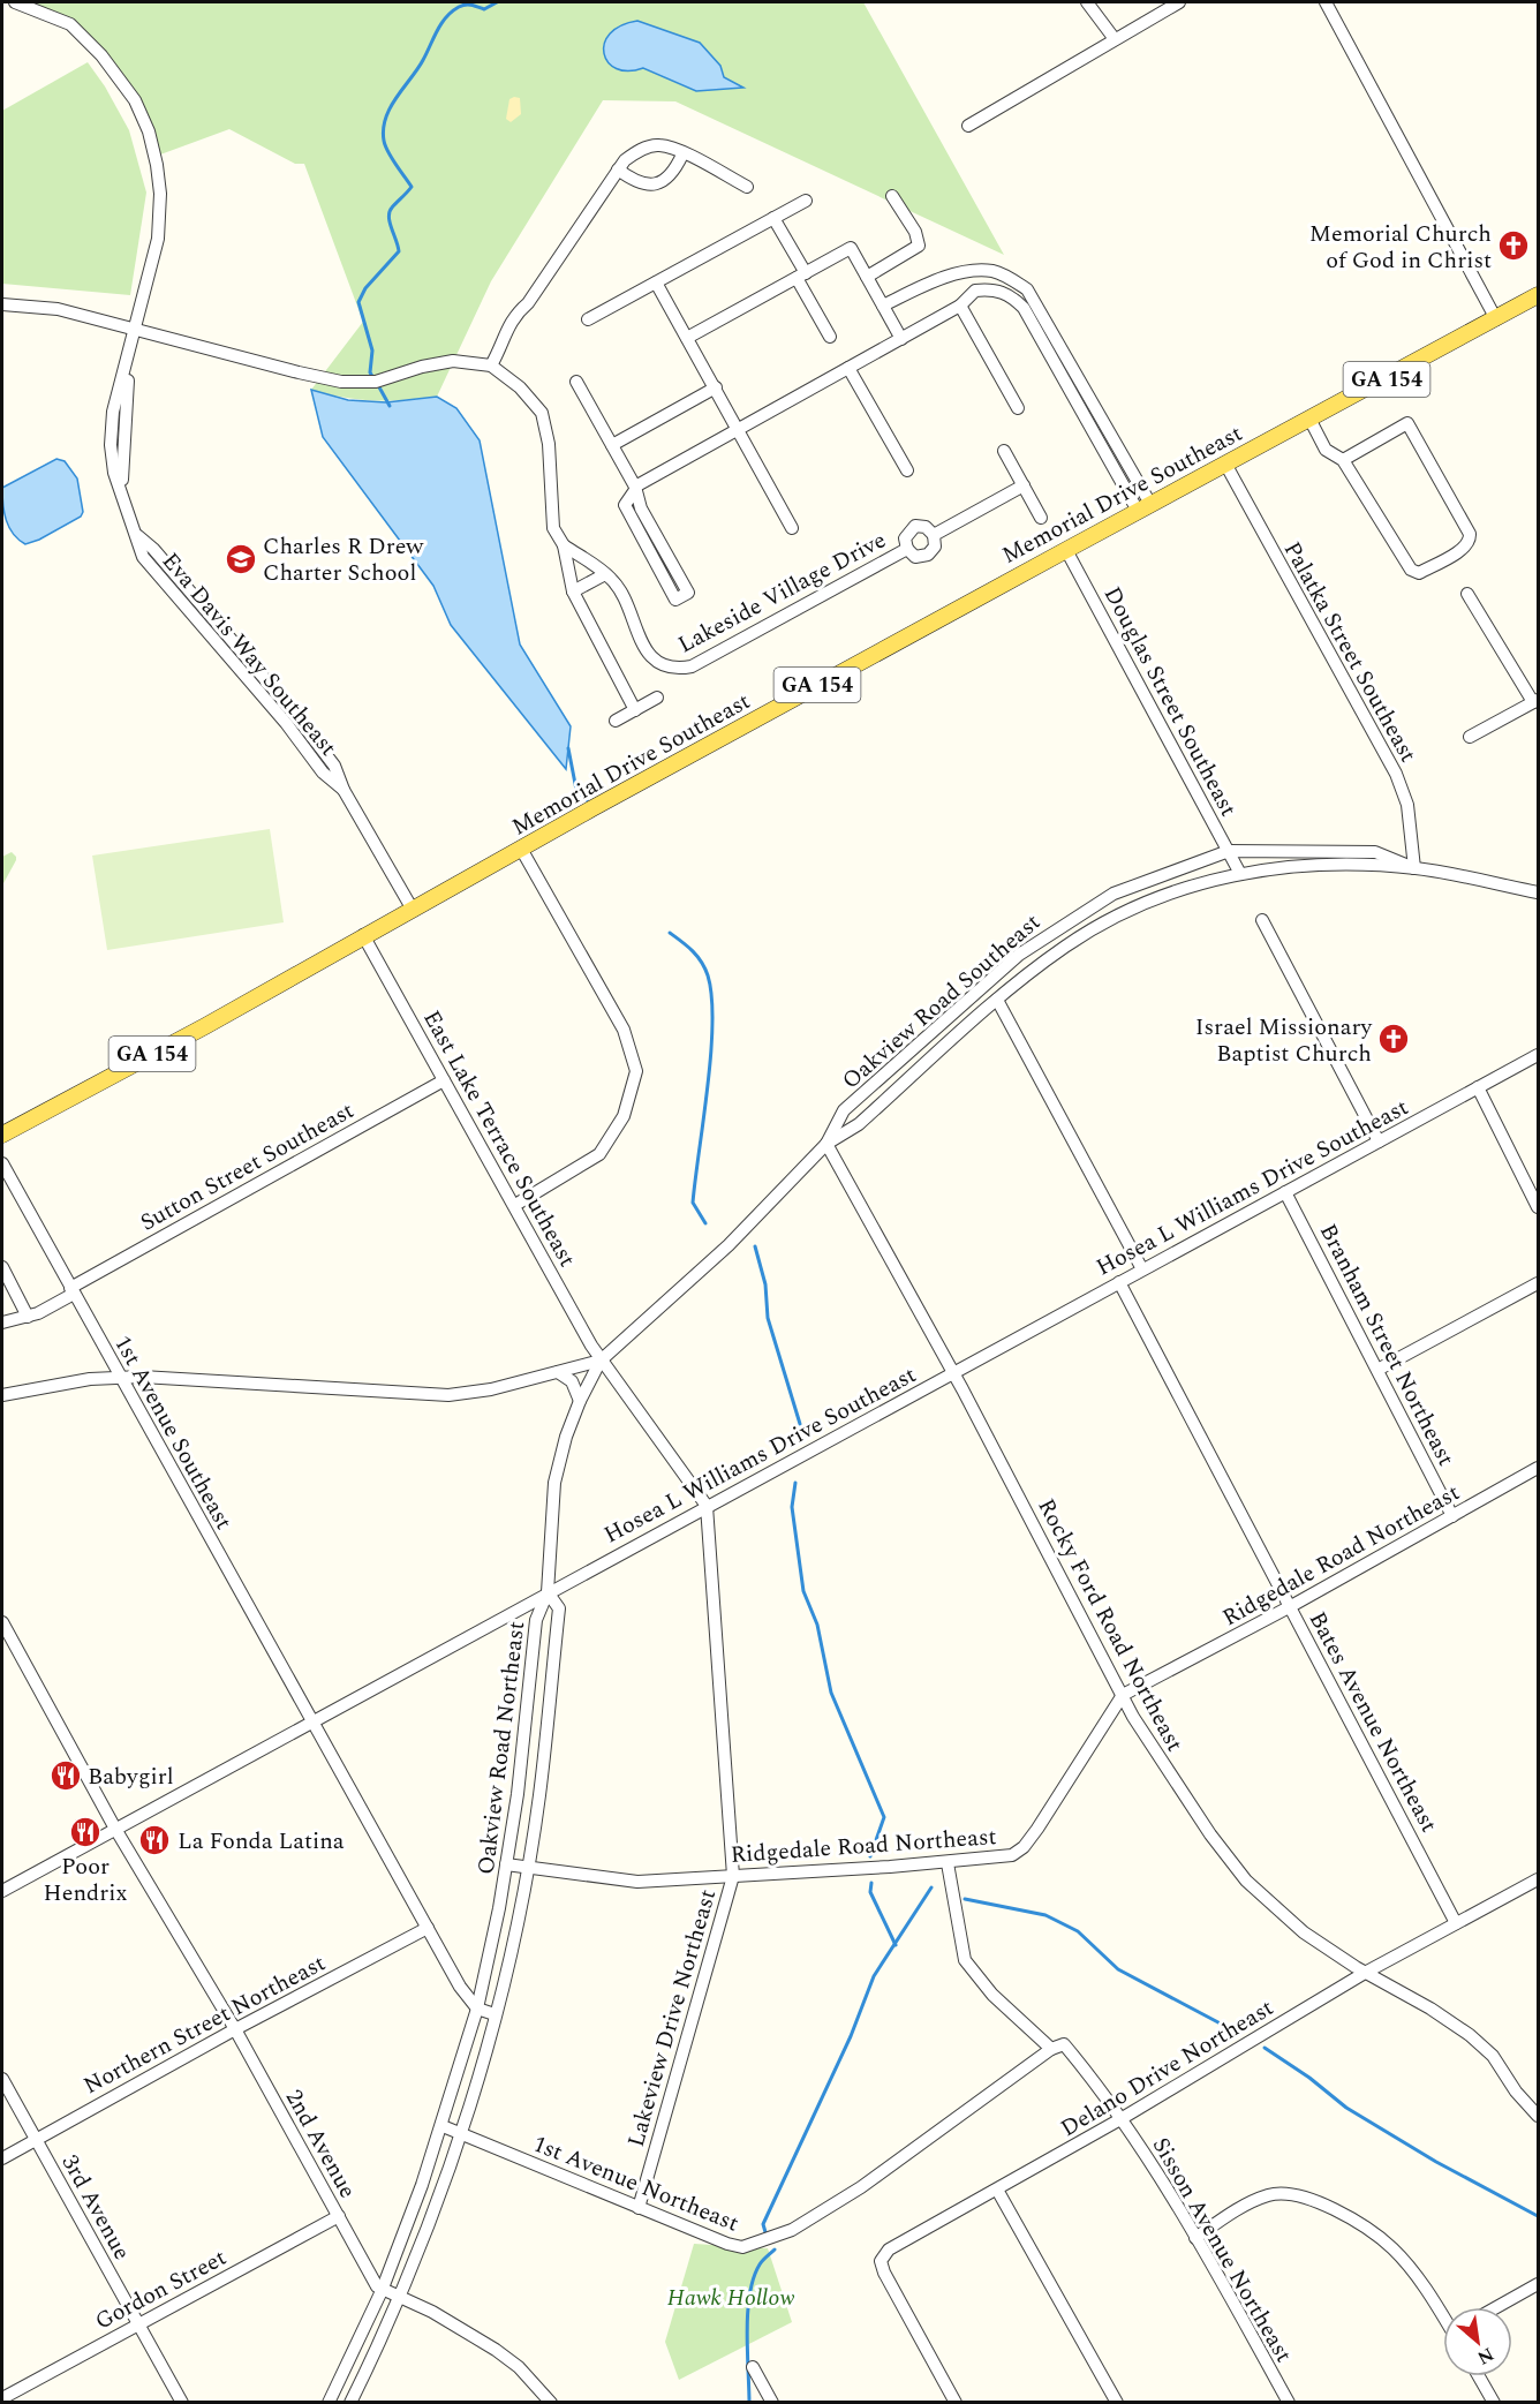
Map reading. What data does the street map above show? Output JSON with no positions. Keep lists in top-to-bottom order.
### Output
{
  "streets": {
    "main road": ["GA 154", "Memorial Drive Southeast"],
    "street": [
      "Lakeside Village Drive",
      "Palatka Street Southeast",
      "Eva Davis Way Southeast",
      "Douglas Street Southeast",
      "Oakview Road Southeast",
      "East Lake Terrace Southeast",
      "Sutton Street Southeast",
      "Hosea L Williams Drive Southeast",
      "Branham Street Northeast",
      "1st Avenue Southeast",
      "Ridgedale Road Northeast",
      "Rocky Ford Road Northeast",
      "Bates Avenue Northeast",
      "Oakview Road Northeast",
      "Lakeview Drive Northeast",
      "Northern Street Northeast",
      "Delano Drive Northeast",
      "2nd Avenue",
      "1st Avenue Northeast",
      "3rd Avenue",
      "Sisson Avenue Northeast",
      "Gordon Street"
    ]
  },
  "crossings": [
    ["Memorial Drive Southeast", "Palatka Street Southeast"],
    ["Memorial Drive Southeast", "Eva Davis Way Southeast"],
    ["Memorial Drive Southeast", "Douglas Street Southeast"],
    ["Memorial Drive Southeast", "East Lake Terrace Southeast"],
    ["Palatka Street Southeast", "Oakview Road Southeast"],
    ["Douglas Street Southeast", "Oakview Road Southeast"],
    ["Oakview Road Southeast", "East Lake Terrace Southeast"],
    ["Oakview Road Southeast", "Hosea L Williams Drive Southeast"],
    ["Oakview Road Southeast", "Rocky Ford Road Northeast"],
    ["Oakview Road Southeast", "Oakview Road Northeast"],
    ["East Lake Terrace Southeast", "Sutton Street Southeast"],
    ["East Lake Terrace Southeast", "Hosea L Williams Drive Southeast"],
    ["East Lake Terrace Southeast", "Lakeview Drive Northeast"],
    ["Sutton Street Southeast", "1st Avenue Southeast"],
    ["Hosea L Williams Drive Southeast", "Branham Street Northeast"],
    ["Hosea L Williams Drive Southeast", "1st Avenue Southeast"],
    ["Hosea L Williams Drive Southeast", "Rocky Ford Road Northeast"],
    ["Hosea L Williams Drive Southeast", "Bates Avenue Northeast"],
    ["Hosea L Williams Drive Southeast", "Oakview Road Northeast"],
    ["Hosea L Williams Drive Southeast", "Lakeview Drive Northeast"],
    ["Hosea L Williams Drive Southeast", "2nd Avenue"],
    ["Branham Street Northeast", "Ridgedale Road Northeast"],
    ["Ridgedale Road Northeast", "Rocky Ford Road Northeast"],
    ["Ridgedale Road Northeast", "Bates Avenue Northeast"],
    ["Ridgedale Road Northeast", "Oakview Road Northeast"],
    ["Ridgedale Road Northeast", "Lakeview Drive Northeast"],
    ["Rocky Ford Road Northeast", "Delano Drive Northeast"],
    ["Bates Avenue Northeast", "Delano Drive Northeast"],
    ["Oakview Road Northeast", "2nd Avenue"],
    ["Oakview Road Northeast", "1st Avenue Northeast"],
    ["Lakeview Drive Northeast", "1st Avenue Northeast"],
    ["Northern Street Northeast", "2nd Avenue"],
    ["Northern Street Northeast", "3rd Avenue"],
    ["Delano Drive Northeast", "Sisson Avenue Northeast"],
    ["2nd Avenue", "Gordon Street"],
    ["1st Avenue Northeast", "Sisson Avenue Northeast"],
    ["3rd Avenue", "Gordon Street"]
  ],
  "parks": ["Hawk Hollow"],
  "places": {
    "church": ["Memorial Church of God in Christ", "Israel Missionary Baptist Church"],
    "school or university": ["Charles R Drew Charter School"],
    "restaurant": ["Babygirl", "Poor Hendrix", "La Fonda Latina"]
  },
  "north": "bottom right"
}
